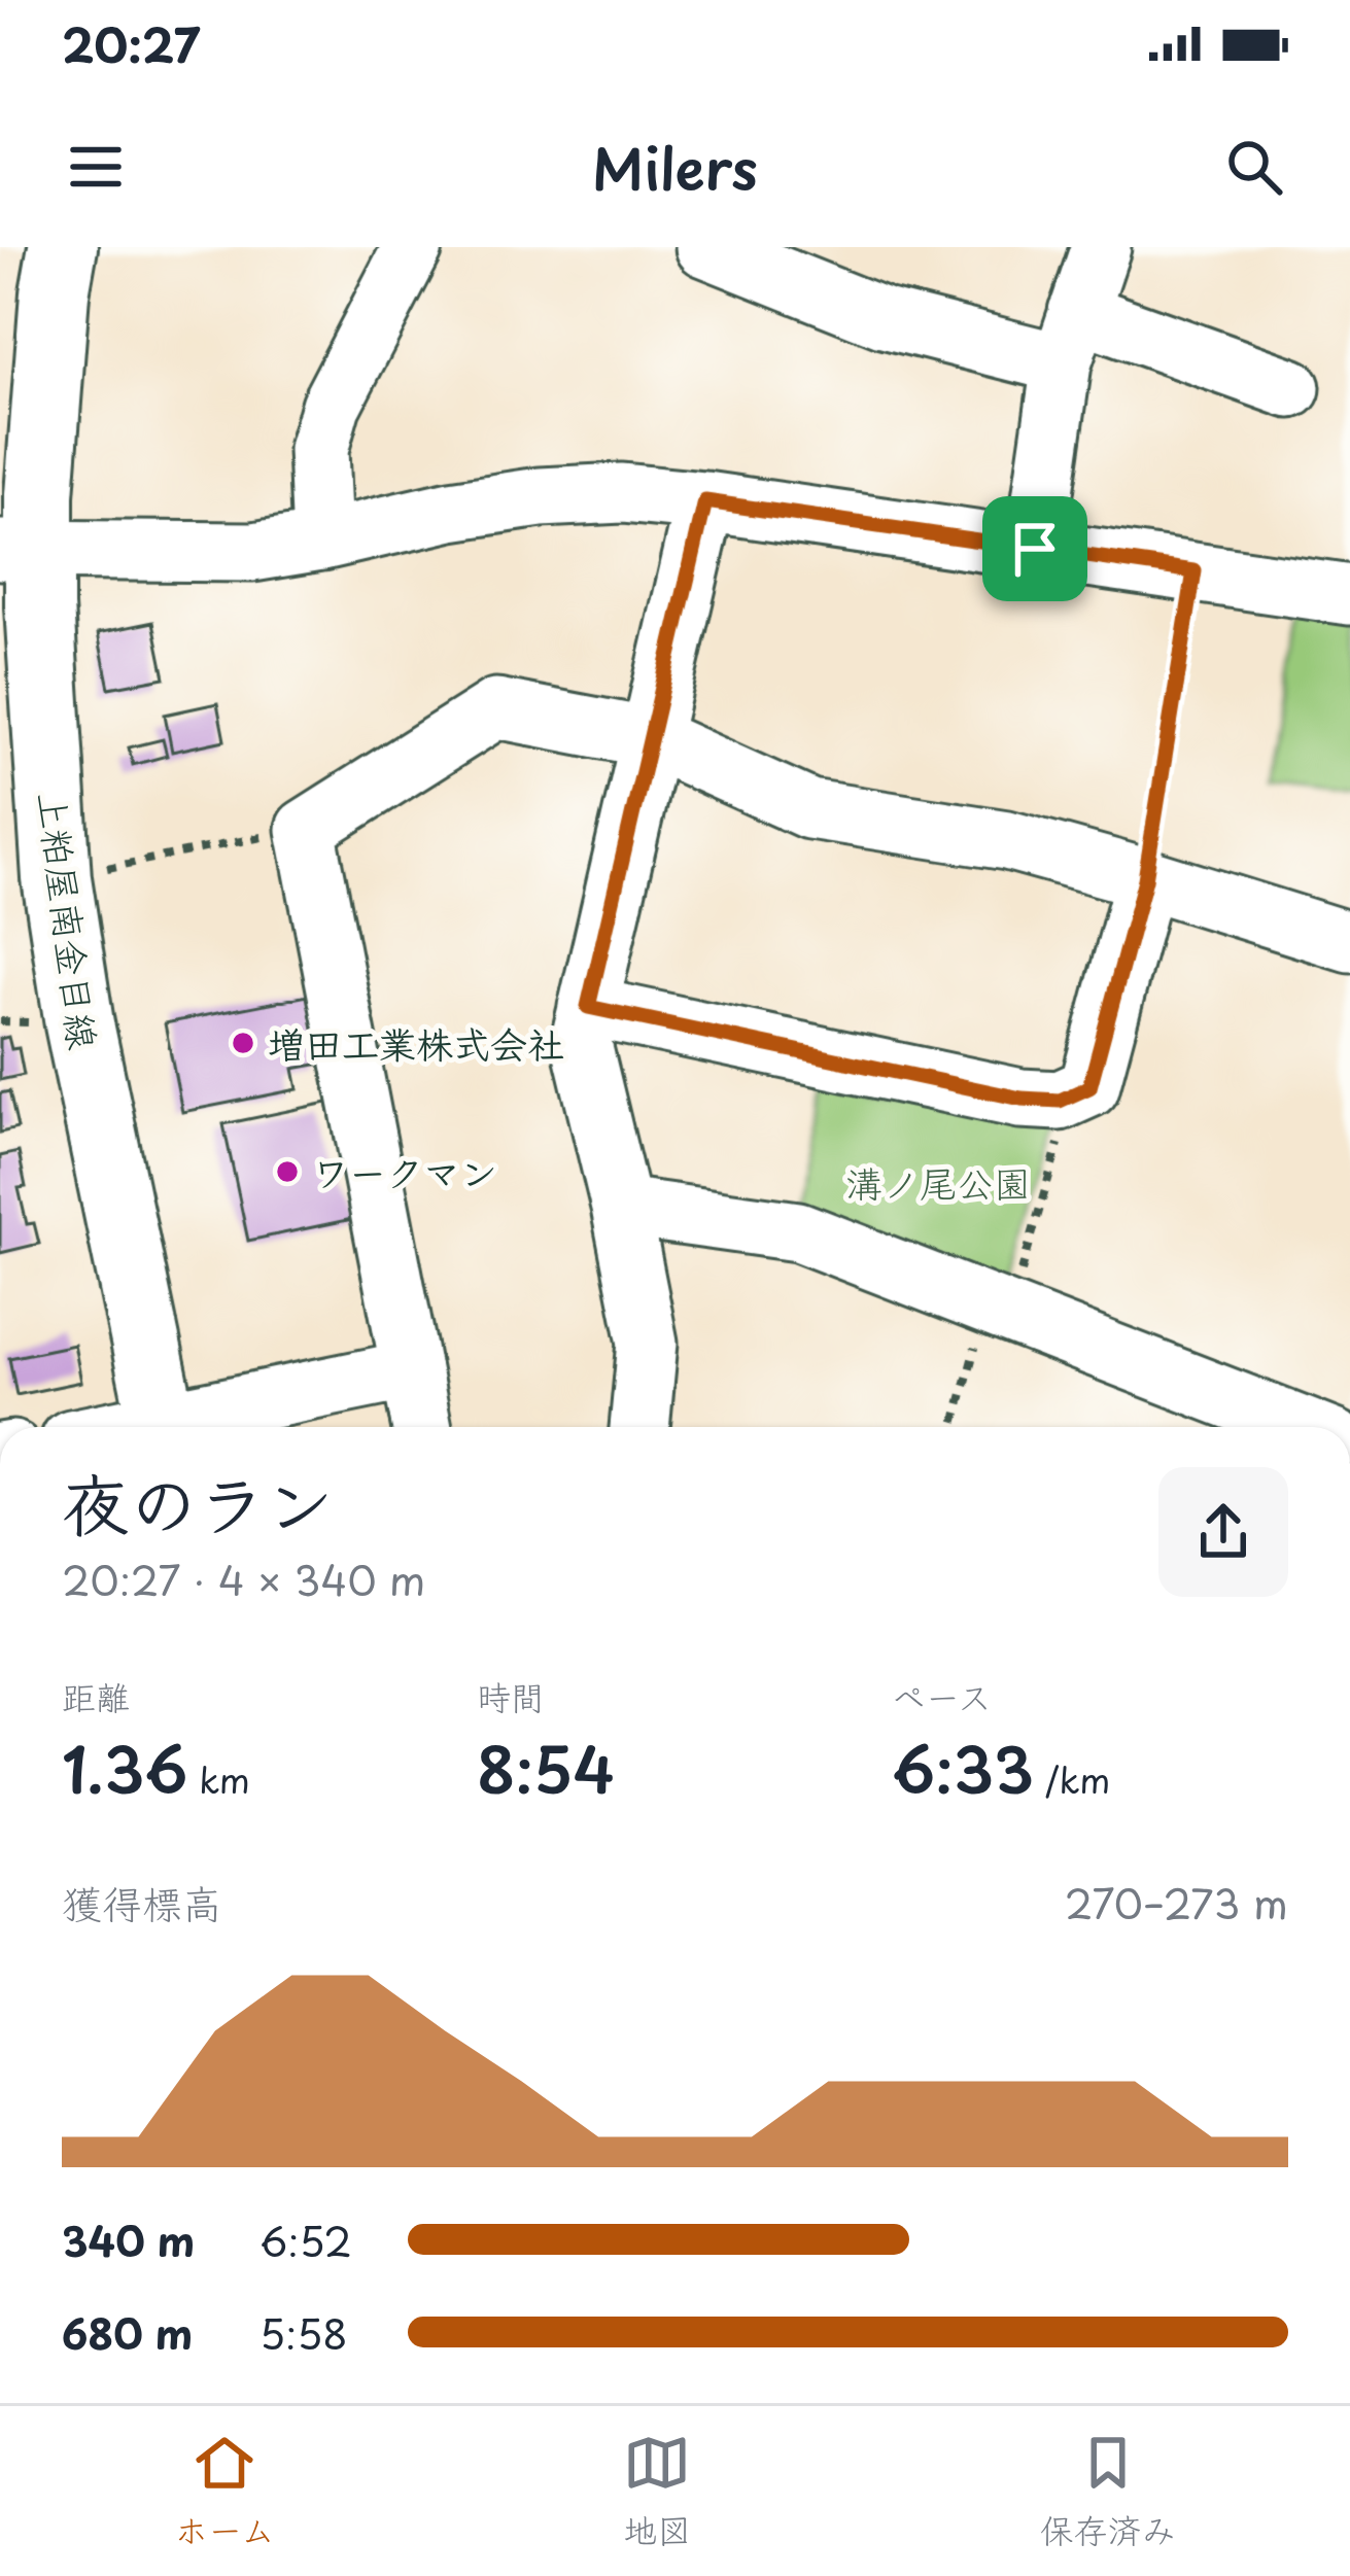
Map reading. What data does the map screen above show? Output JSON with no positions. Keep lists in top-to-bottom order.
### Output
{
  "streets": {
    "main road": ["上粕屋南金目線"]
  },
  "parks": ["溝ノ尾公園"],
  "places": ["増田工業株式会社", "ワークマン"],
  "page": {
    "status": "20:27",
    "header": "Milers",
    "heading": ["夜のラン", "20:27 · 4 × 340 m"],
    "stats": [
      ["距離", "1.36 km"],
      ["時間", "8:54"],
      ["ペース", "6:33 /km"]
    ],
    "chart": ["獲得標高", "270–273 m"],
    "list": [
      {
        "name": "340 m",
        "note": "6:52"
      },
      {
        "name": "680 m",
        "note": "5:58"
      }
    ],
    "tabs": ["ホーム", "地図", "保存済み"]
  }
}
